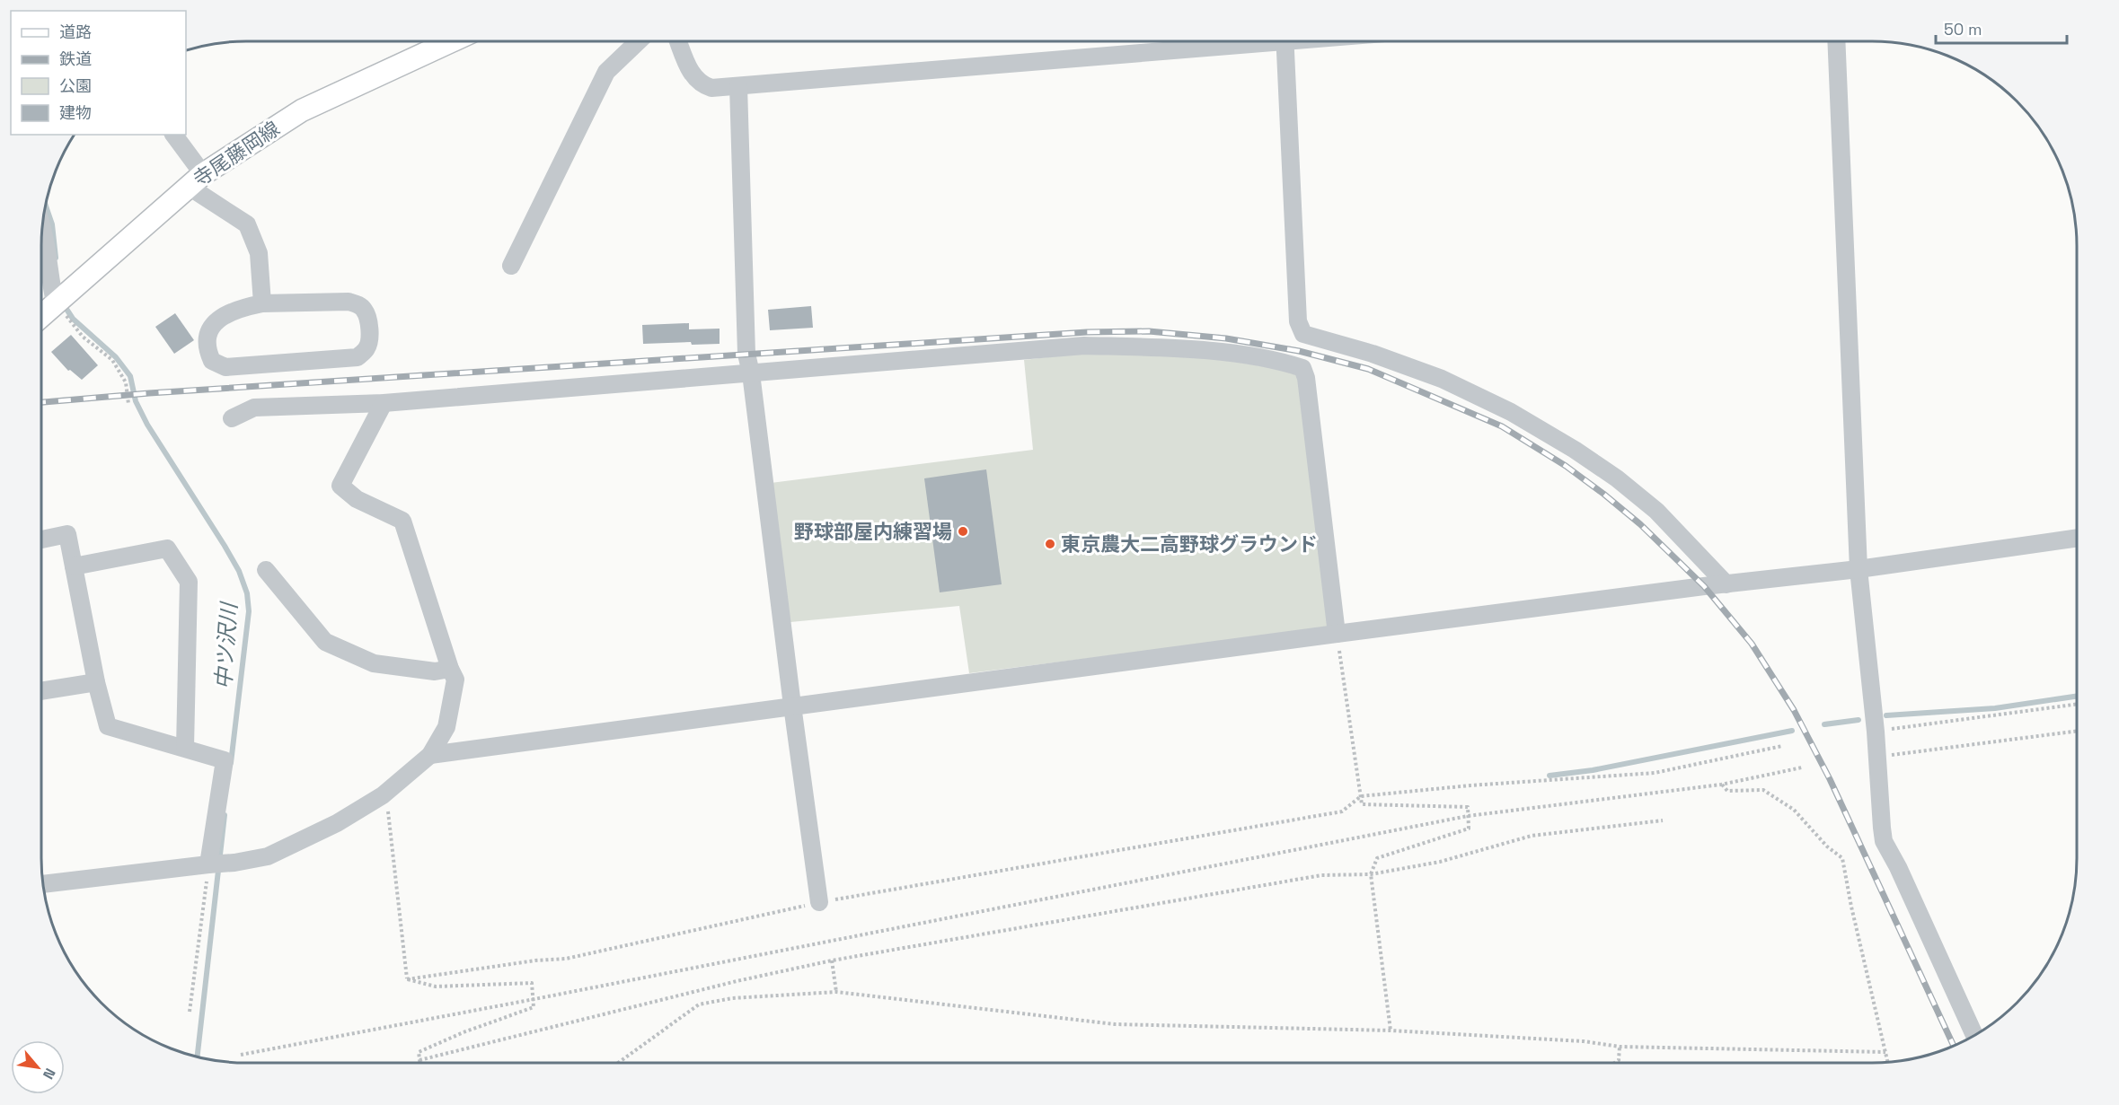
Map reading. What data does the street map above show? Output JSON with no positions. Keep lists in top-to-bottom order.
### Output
{
  "streets": {
    "main road": ["寺尾藤岡線"]
  },
  "water": ["中ツ沢川"],
  "places": ["野球部屋内練習場", "東京農大二高野球グラウンド"],
  "legend": [
    "道路",
    "鉄道",
    "公園",
    "建物"
  ],
  "scale_bar": "50 m",
  "north": "bottom right"
}
